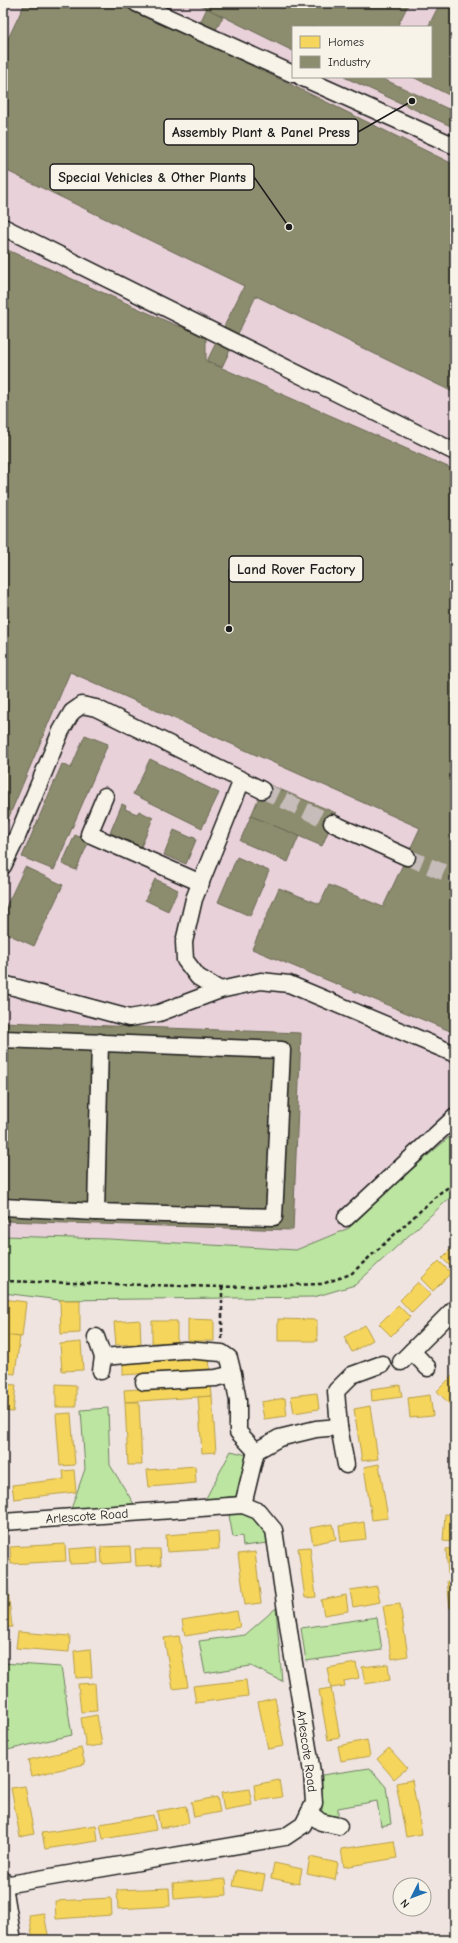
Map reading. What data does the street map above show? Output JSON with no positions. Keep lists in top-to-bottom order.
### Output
{
  "streets": {
    "street": ["Arlescote Road"]
  },
  "places": ["Assembly Plant & Panel Press", "Special Vehicles & Other Plants", "Land Rover Factory"],
  "legend": ["Homes", "Industry"],
  "north": "bottom left"
}
